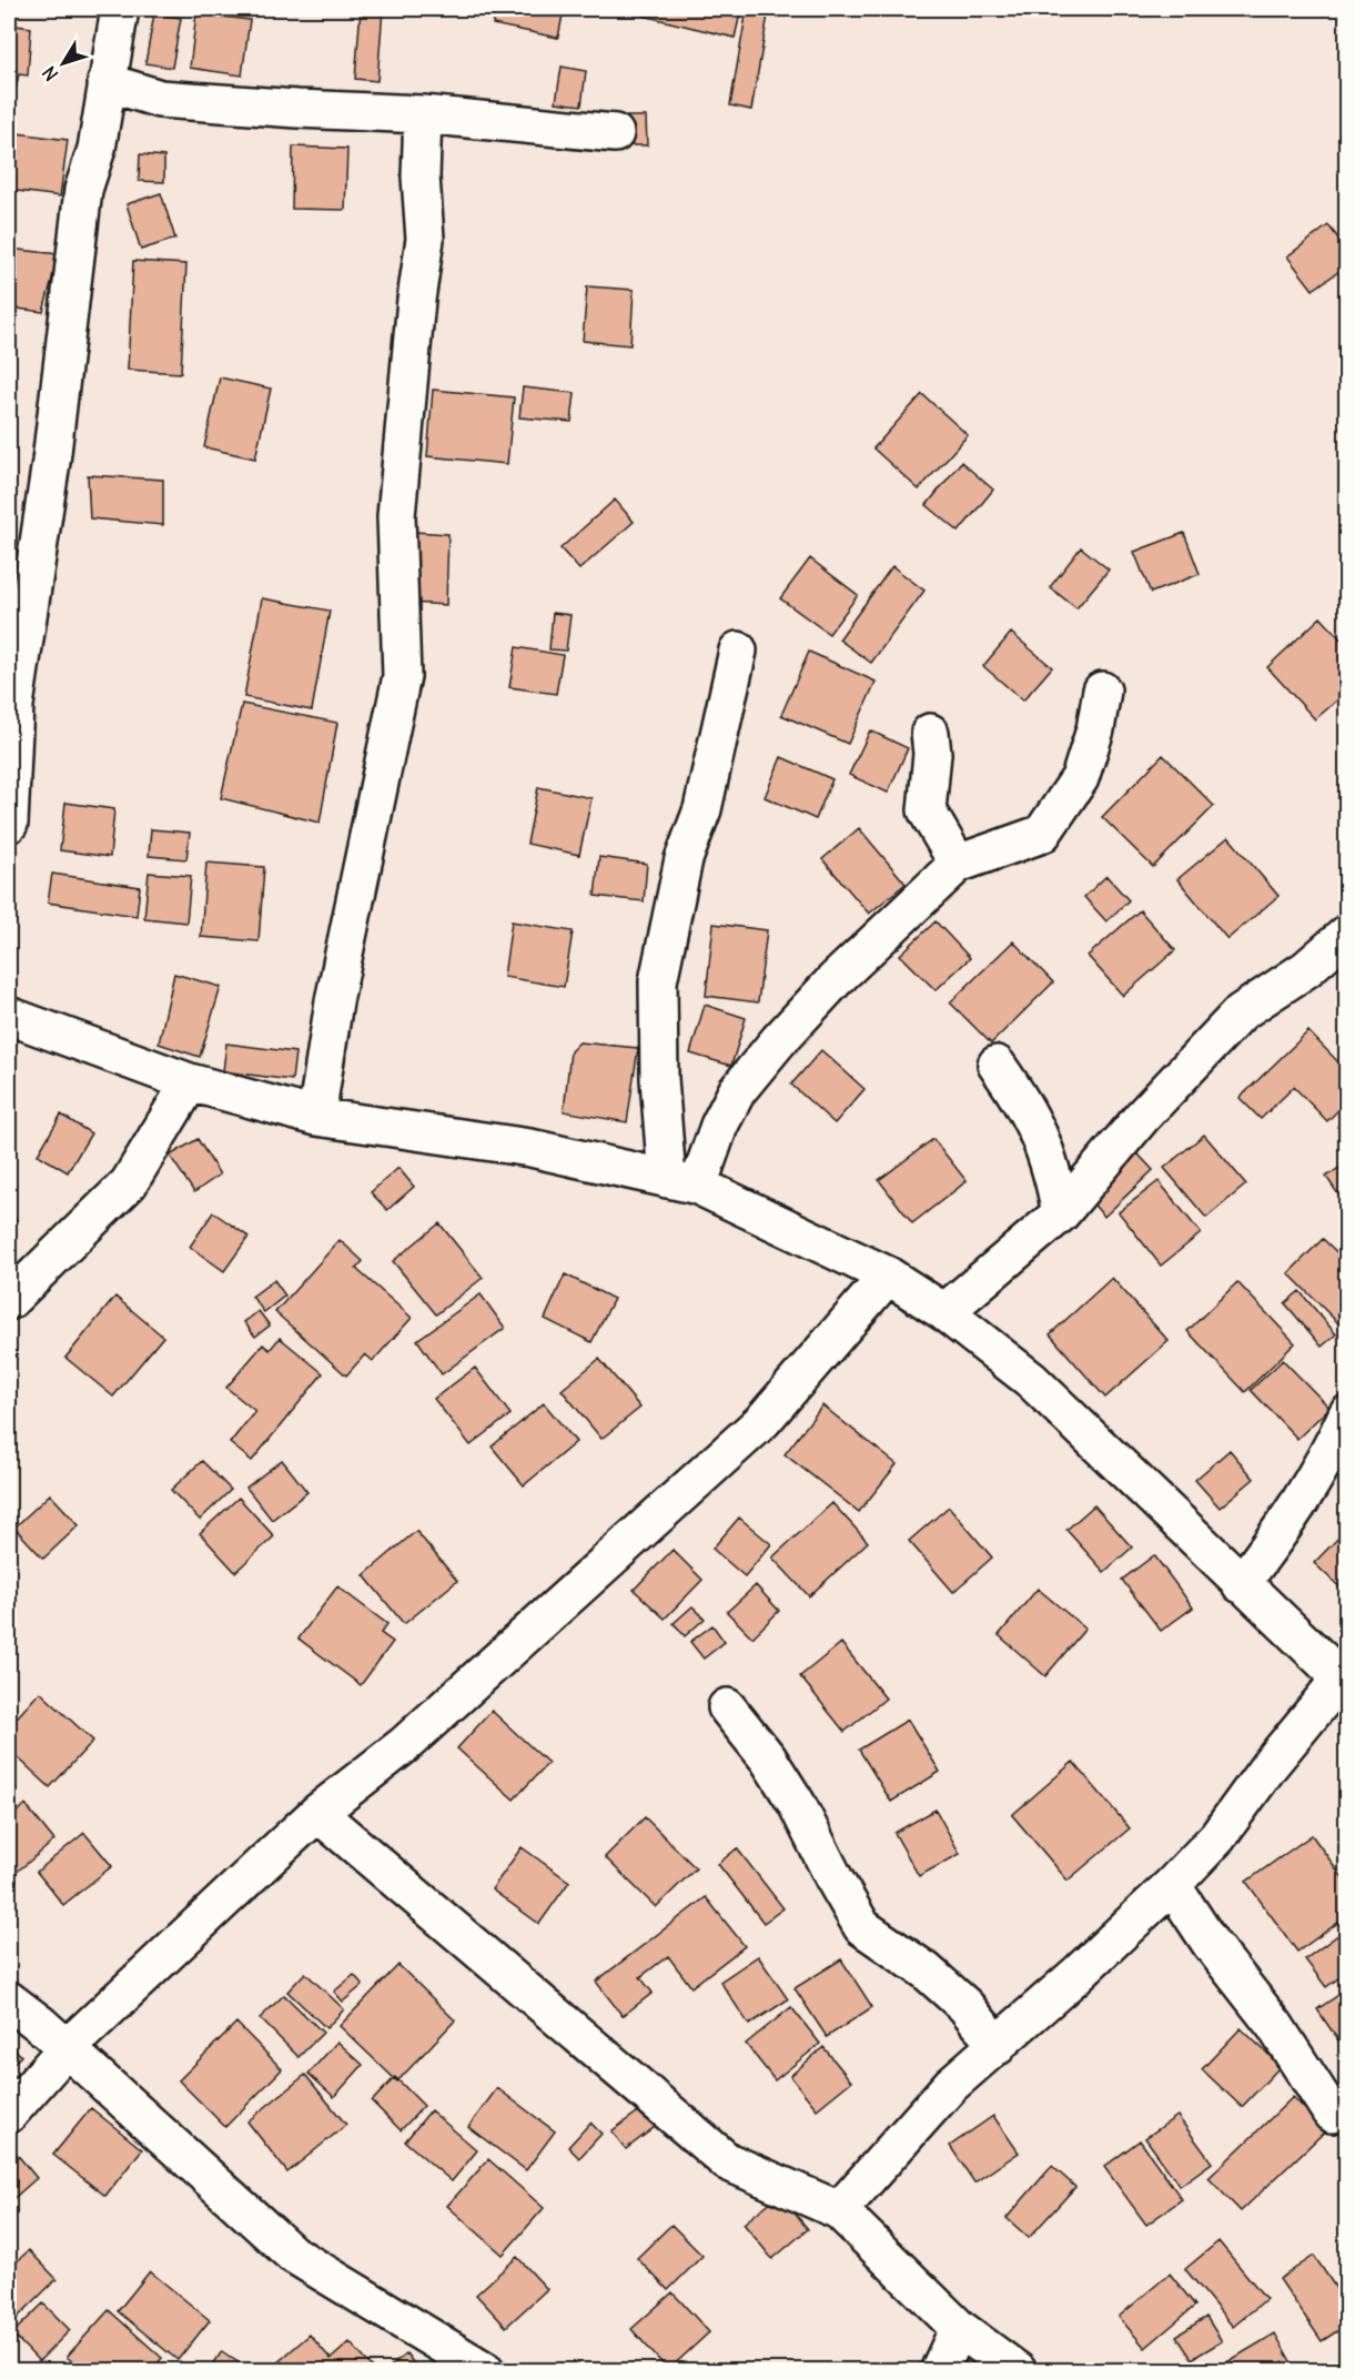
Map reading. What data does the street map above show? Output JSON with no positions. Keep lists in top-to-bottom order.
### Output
{
  "north": "bottom left"
}
